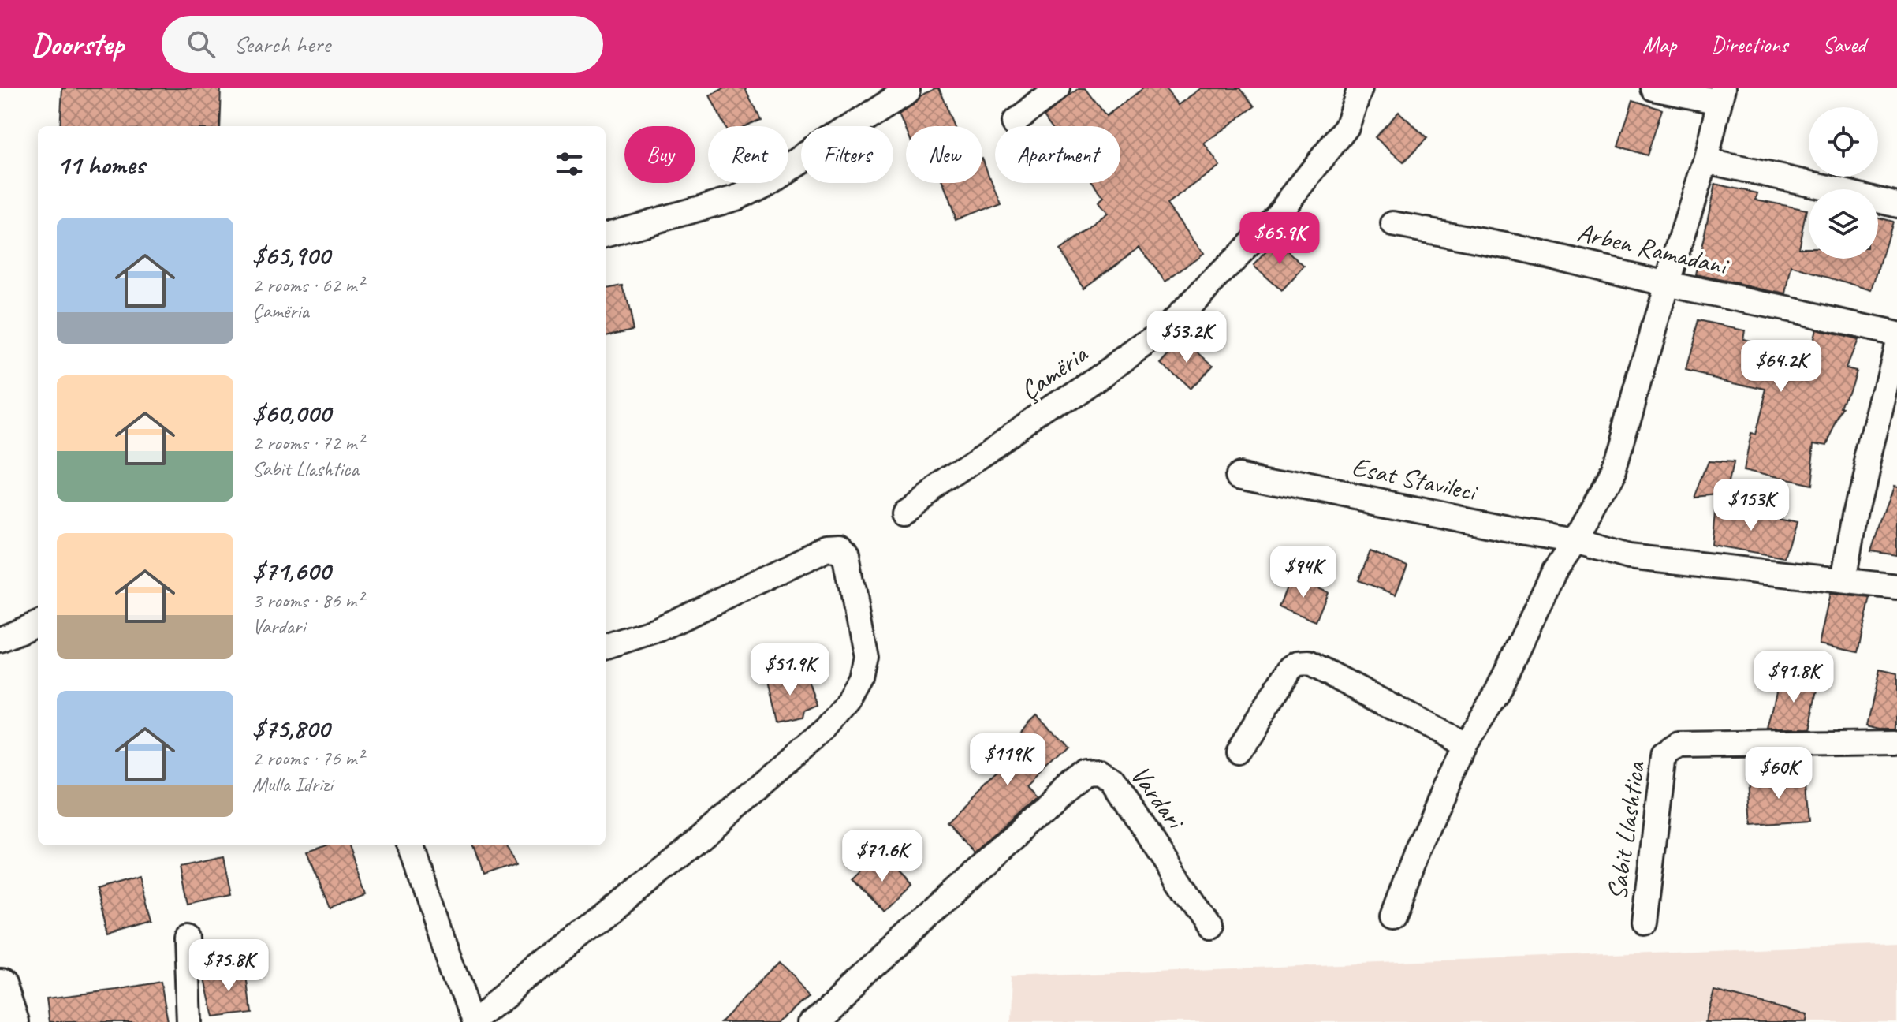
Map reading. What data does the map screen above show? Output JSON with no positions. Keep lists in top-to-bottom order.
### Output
{
  "streets": {
    "street": [
      "Arben Ramadani",
      "Çamëria",
      "Esat Stavileci",
      "Vardari",
      "Sabit Llashtica"
    ]
  },
  "page": {
    "header": "Doorstep",
    "search": "Search here",
    "nav": ["Map", "Directions", "Saved"],
    "chip": [
      "Buy",
      "Rent",
      "Filters",
      "New",
      "Apartment"
    ],
    "heading": "11 homes",
    "list": [
      {
        "name": "$65,900",
        "note": "2 rooms · 62 m² · Çamëria"
      },
      {
        "name": "$60,000",
        "note": "2 rooms · 72 m² · Sabit Llashtica"
      },
      {
        "name": "$71,600",
        "note": "3 rooms · 86 m² · Vardari"
      },
      {
        "name": "$75,800",
        "note": "2 rooms · 76 m² · Mulla Idrizi"
      }
    ],
    "price": [
      "$65.9K",
      "$53.2K",
      "$64.2K",
      "$153K",
      "$94K",
      "$51.9K",
      "$91.8K",
      "$119K",
      "$60K",
      "$71.6K",
      "$75.8K"
    ]
  }
}
